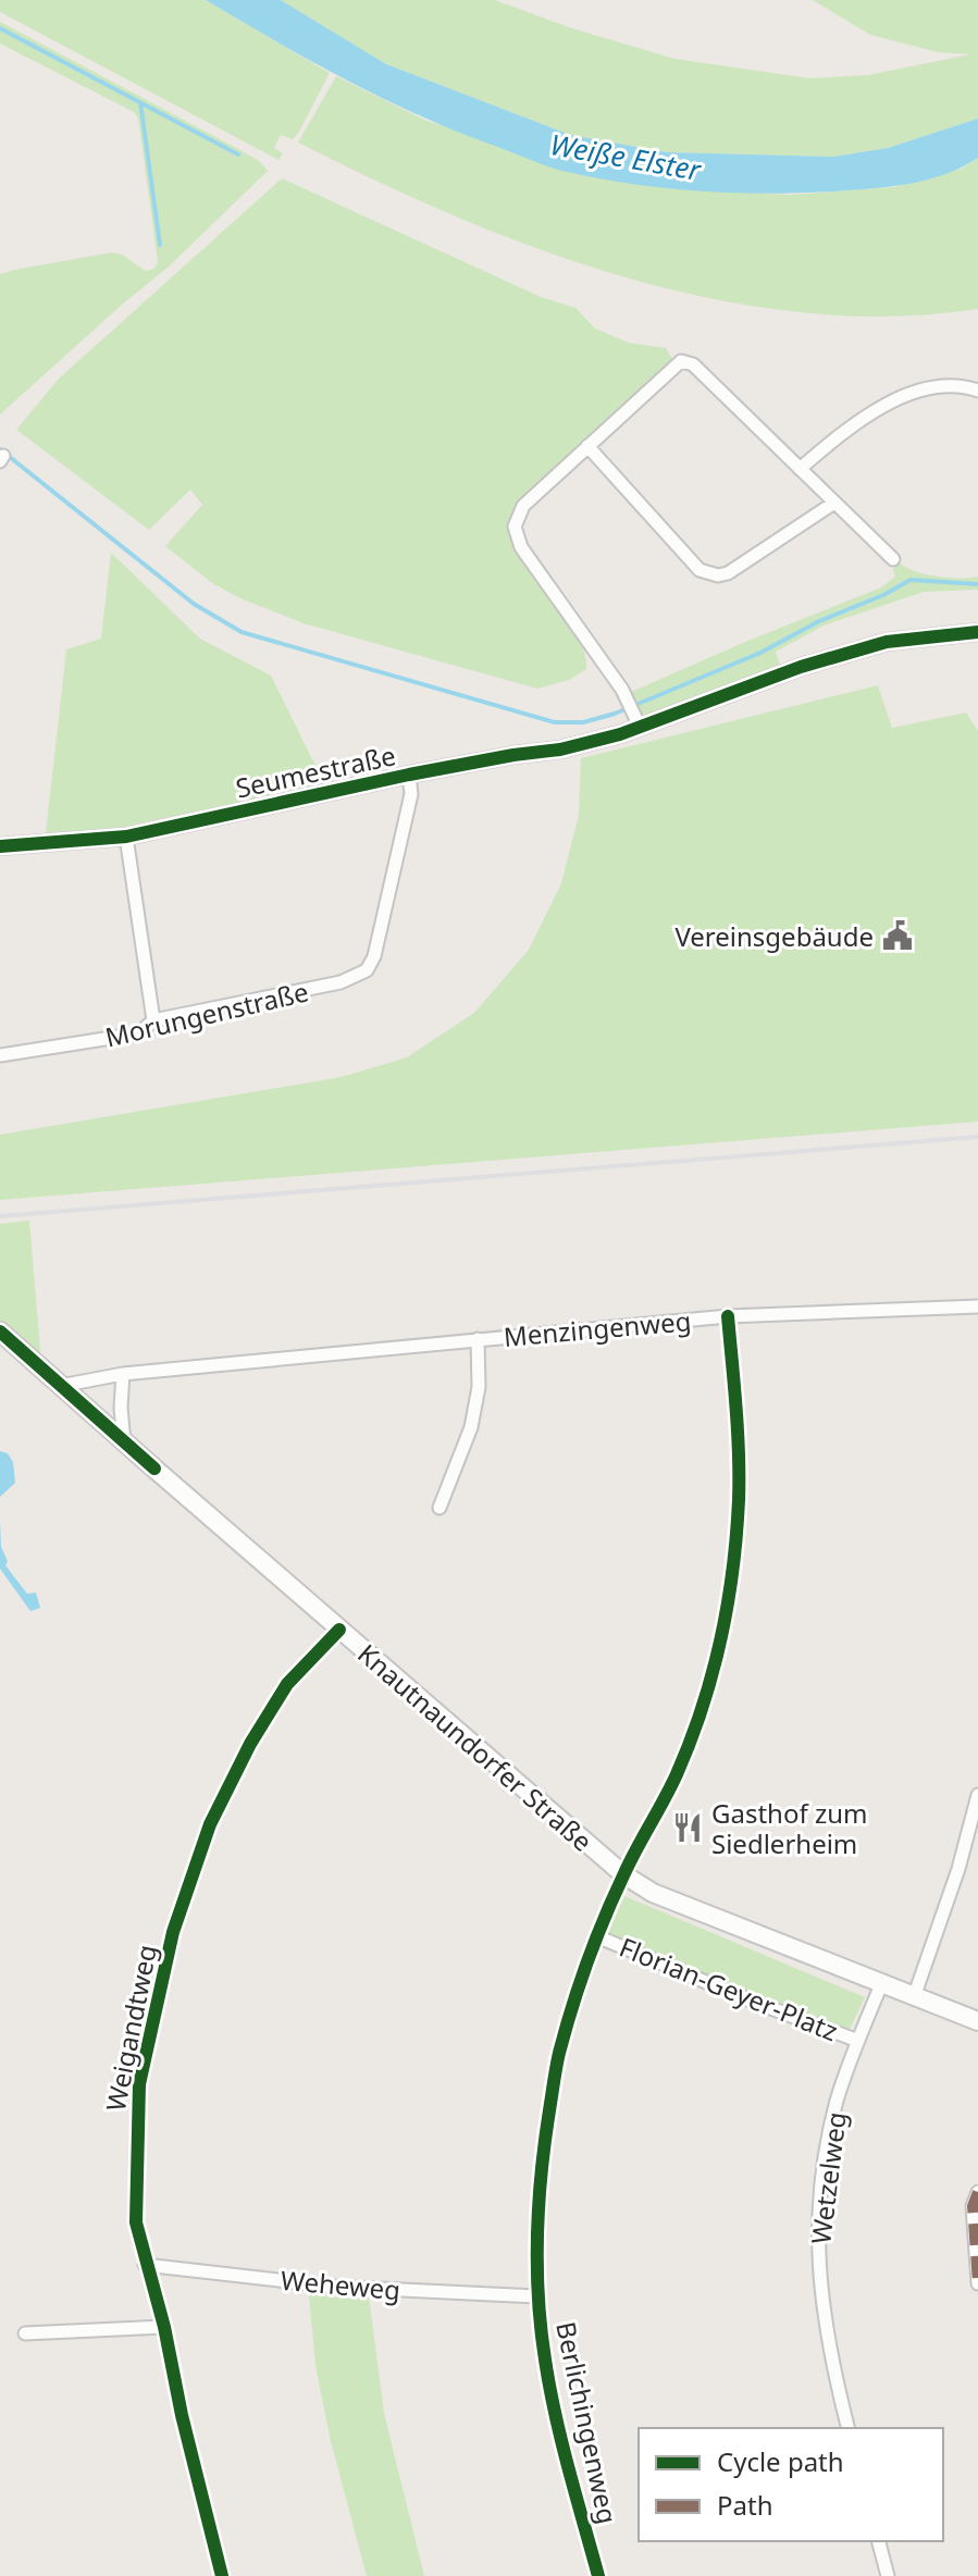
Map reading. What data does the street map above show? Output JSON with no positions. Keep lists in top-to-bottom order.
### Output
{
  "streets": {
    "main road": ["Knautnaundorfer Straße"],
    "street": [
      "Seumestraße",
      "Morungenstraße",
      "Menzingenweg",
      "Florian-Geyer-Platz",
      "Weigandtweg",
      "Wetzelweg",
      "Weheweg",
      "Berlichingenweg"
    ]
  },
  "crossings": [
    ["Seumestraße", "Morungenstraße"],
    ["Menzingenweg", "Knautnaundorfer Straße"],
    ["Menzingenweg", "Berlichingenweg"],
    ["Knautnaundorfer Straße", "Weigandtweg"],
    ["Knautnaundorfer Straße", "Wetzelweg"],
    ["Knautnaundorfer Straße", "Berlichingenweg"],
    ["Florian-Geyer-Platz", "Wetzelweg"],
    ["Florian-Geyer-Platz", "Berlichingenweg"],
    ["Weigandtweg", "Weheweg"],
    ["Weheweg", "Berlichingenweg"]
  ],
  "water": ["Weiße Elster"],
  "places": {
    "public building": ["Vereinsgebäude"],
    "restaurant": ["Gasthof zum Siedlerheim"]
  },
  "legend": ["Cycle path", "Path"]
}
